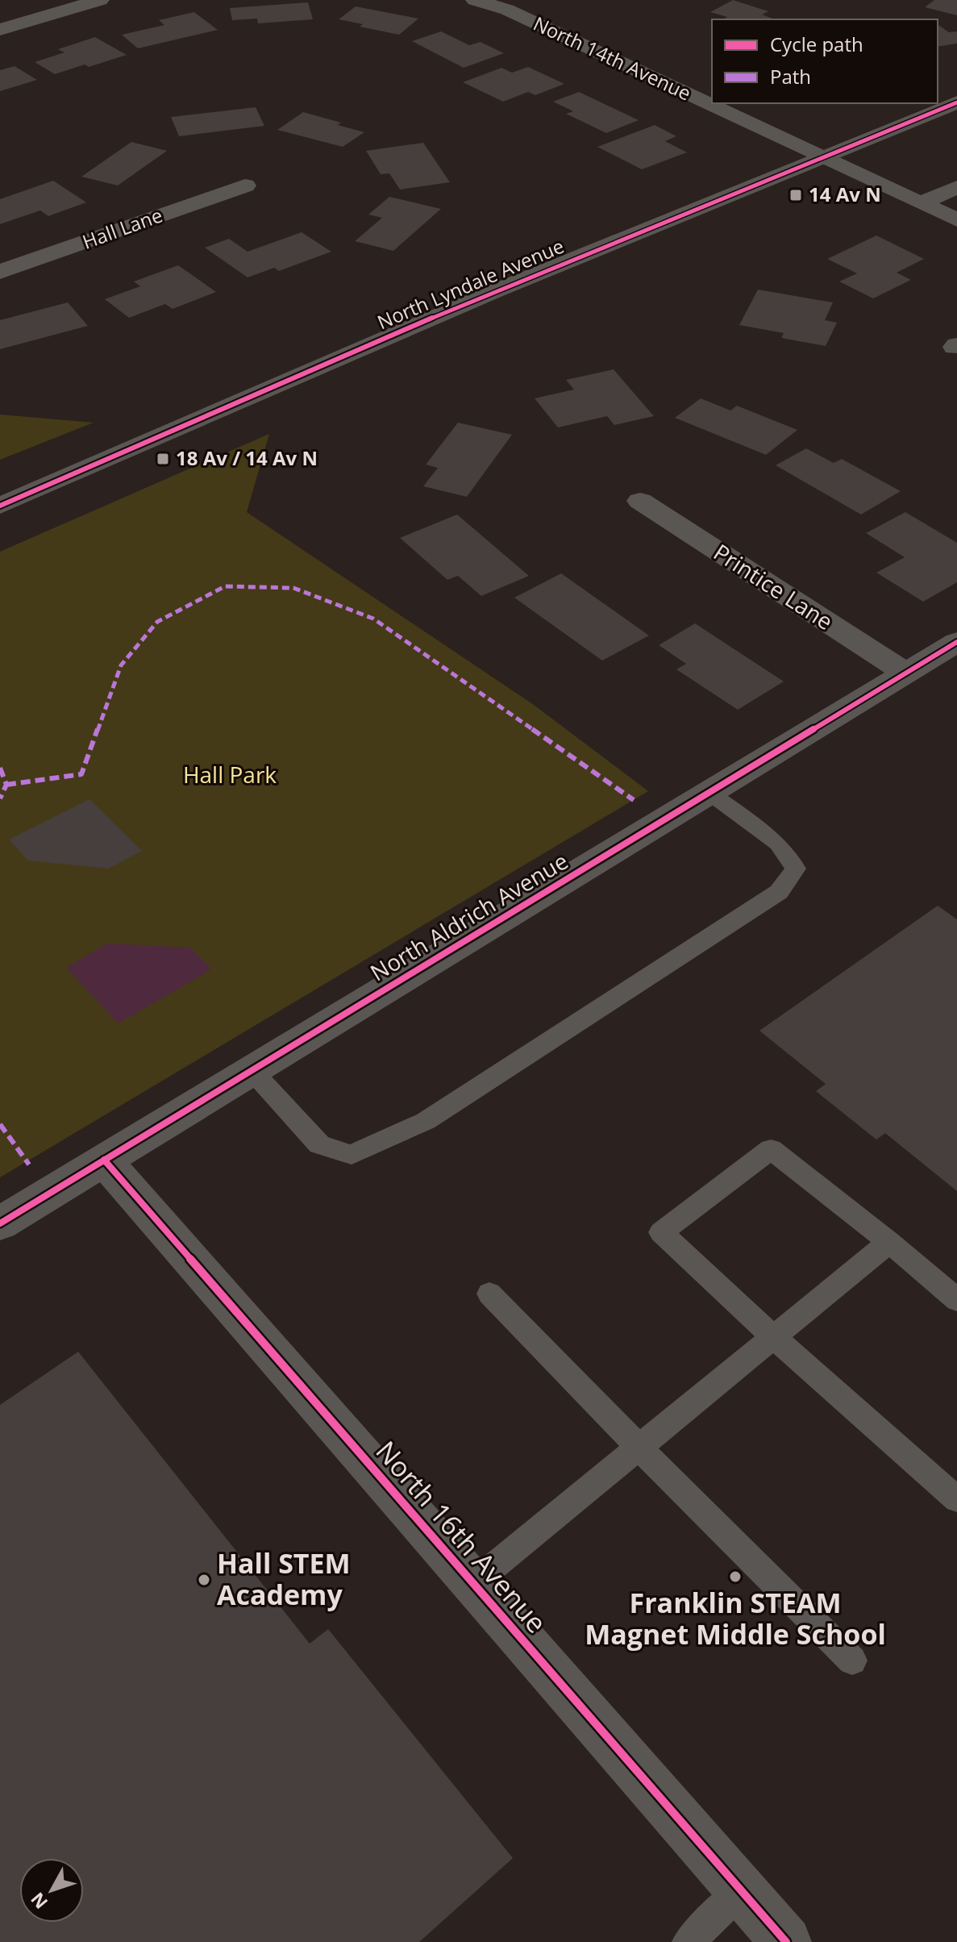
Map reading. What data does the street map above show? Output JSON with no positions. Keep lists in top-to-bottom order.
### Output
{
  "streets": {
    "street": [
      "North 14th Avenue",
      "Hall Lane",
      "North Lyndale Avenue",
      "Printice Lane",
      "North Aldrich Avenue",
      "North 16th Avenue"
    ]
  },
  "crossings": [
    ["North 14th Avenue", "North Lyndale Avenue"],
    ["Printice Lane", "North Aldrich Avenue"],
    ["North Aldrich Avenue", "North 16th Avenue"]
  ],
  "parks": ["Hall Park"],
  "places": {
    "transit": ["14 Av N", "18 Av / 14 Av N"],
    "other": ["Franklin STEAM Magnet Middle School", "Hall STEM Academy"]
  },
  "legend": ["Cycle path", "Path"],
  "north": "bottom left"
}
